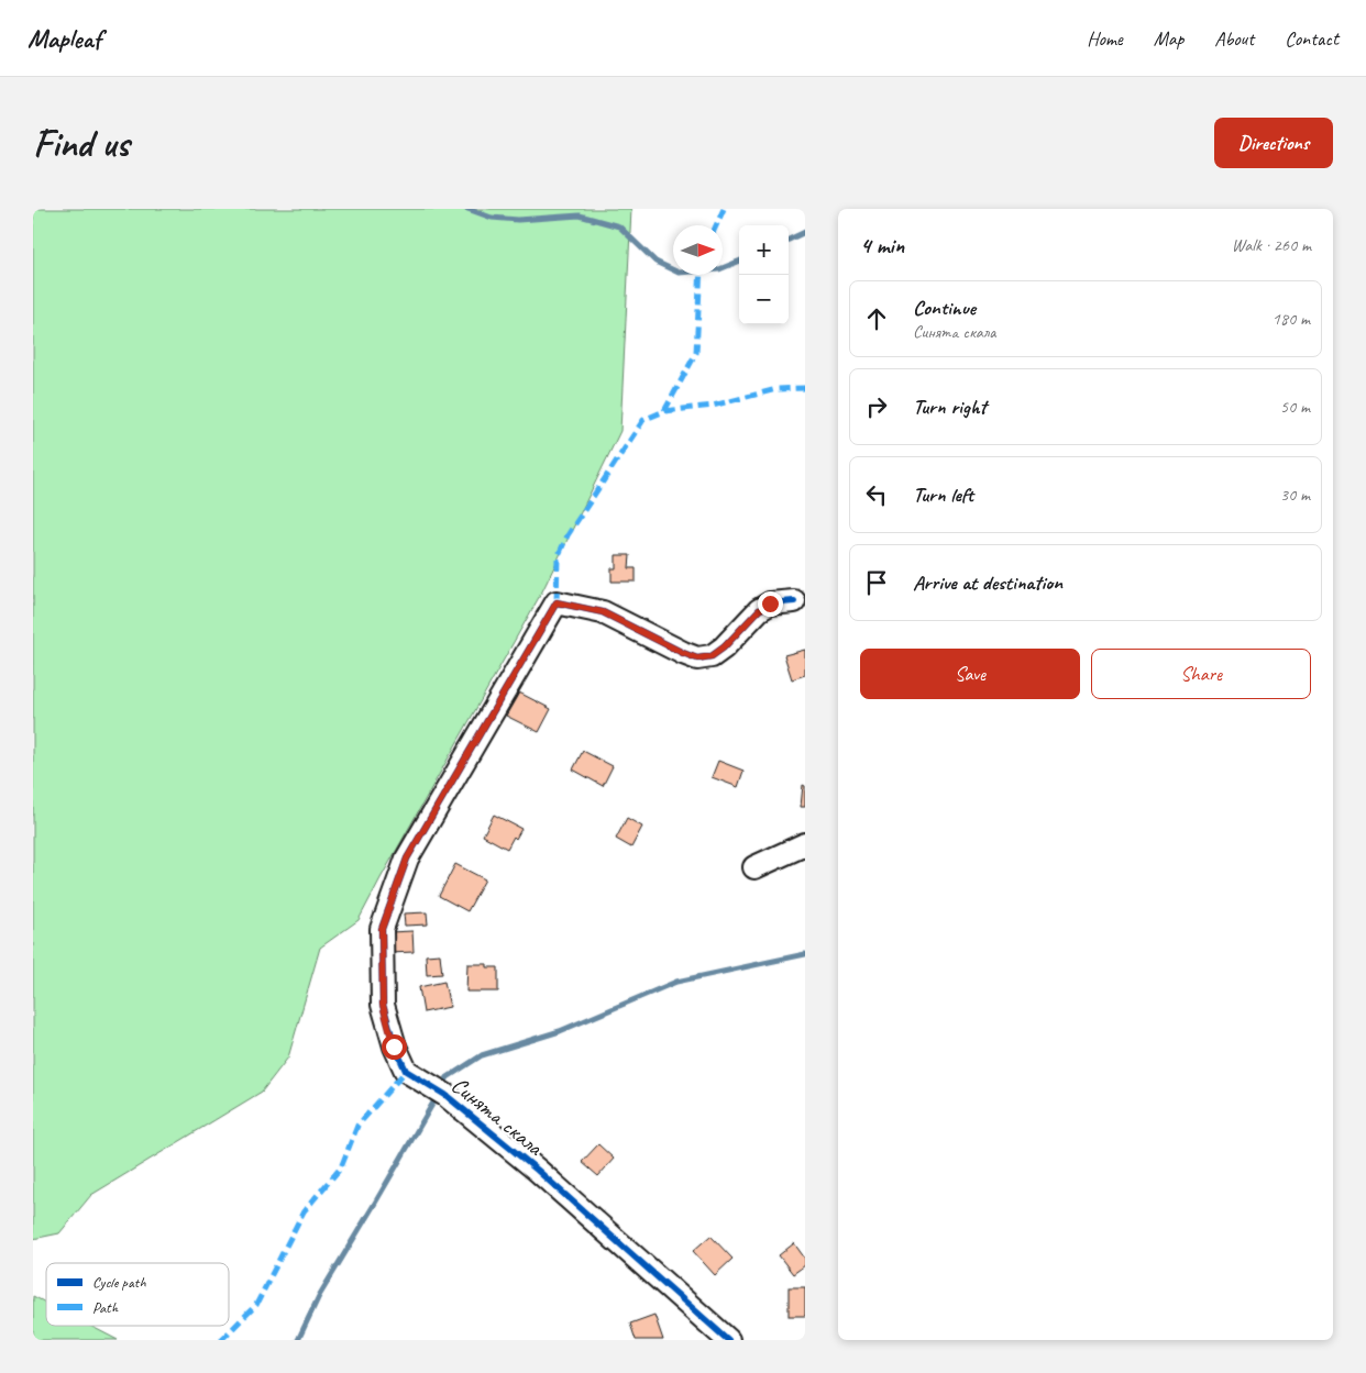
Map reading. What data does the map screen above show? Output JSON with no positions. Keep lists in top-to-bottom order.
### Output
{
  "streets": {
    "street": ["Синята скала"]
  },
  "legend": ["Cycle path", "Path"],
  "north": "right",
  "page": {
    "header": "Mapleaf",
    "nav": [
      "Home",
      "Map",
      "About",
      "Contact"
    ],
    "buttons": [
      "Directions",
      ["Save", "Share"]
    ],
    "title": "Find us",
    "heading": ["4 min", "Walk · 260 m"],
    "map_buttons": ["+", "−"],
    "list": [
      ["Continue", "Синята скала", "180 m"],
      ["Turn right", "50 m"],
      ["Turn left", "30 m"],
      "Arrive at destination"
    ]
  }
}
